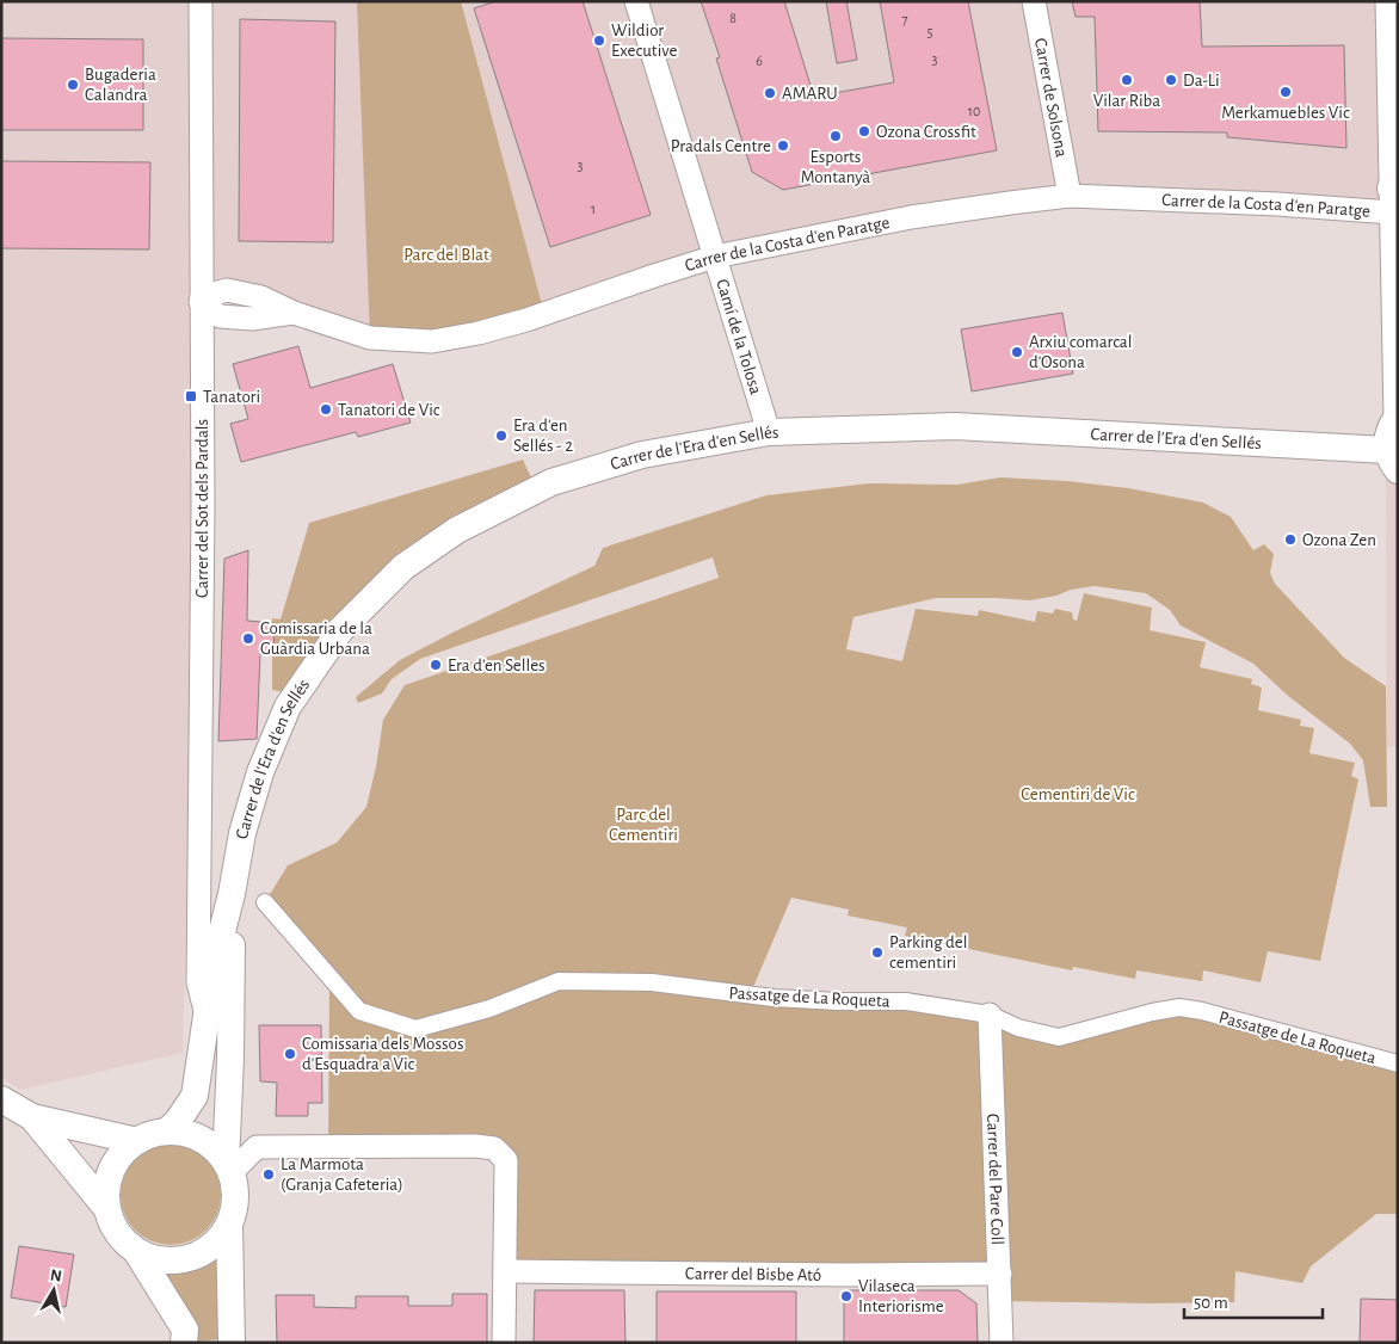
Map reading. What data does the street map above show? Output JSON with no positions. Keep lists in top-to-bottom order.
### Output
{
  "streets": {
    "street": [
      "Carrer de Solsona",
      "Carrer de la Costa d'en Paratge",
      "Camí de la Tolosa",
      "Carrer de l'Era d'en Sellés",
      "Carrer del Sot dels Pardals",
      "Passatge de La Roqueta",
      "Carrer del Pare Coll",
      "Carrer del Bisbe Ató"
    ]
  },
  "crossings": [
    ["Carrer de Solsona", "Carrer de la Costa d'en Paratge"],
    ["Carrer de la Costa d'en Paratge", "Camí de la Tolosa"],
    ["Carrer de la Costa d'en Paratge", "Carrer del Sot dels Pardals"],
    ["Camí de la Tolosa", "Carrer de l'Era d'en Sellés"],
    ["Carrer de l'Era d'en Sellés", "Carrer del Sot dels Pardals"],
    ["Passatge de La Roqueta", "Carrer del Pare Coll"],
    ["Carrer del Pare Coll", "Carrer del Bisbe Ató"]
  ],
  "parks": ["Parc del Blat", "Cementiri de Vic", "Parc del Cementiri"],
  "places": {
    "other": [
      "Wildior Executive",
      "Vilar Riba",
      "Da-Li",
      "Bugaderia Calandra",
      "Merkamuebles Vic",
      "AMARU",
      "Ozona Crossfit",
      "Esports Montanyà",
      "Pradals Centre",
      "Arxiu comarcal d'Osona",
      "Tanatori de Vic",
      "Era d'en Sellés - 2",
      "Ozona Zen",
      "Comissaria de la Guàrdia Urbana",
      "Era d'en Selles",
      "Parking del cementiri",
      "Comissaria dels Mossos d'Esquadra a Vic",
      "La Marmota (Granja Cafeteria)",
      "Vilaseca Interiorisme"
    ],
    "transit": ["Tanatori"]
  },
  "house_numbers": [
    "8",
    "7",
    "5",
    "3",
    "6",
    "10",
    "3",
    "1"
  ],
  "scale_bar": "50 m",
  "north": "top"
}
